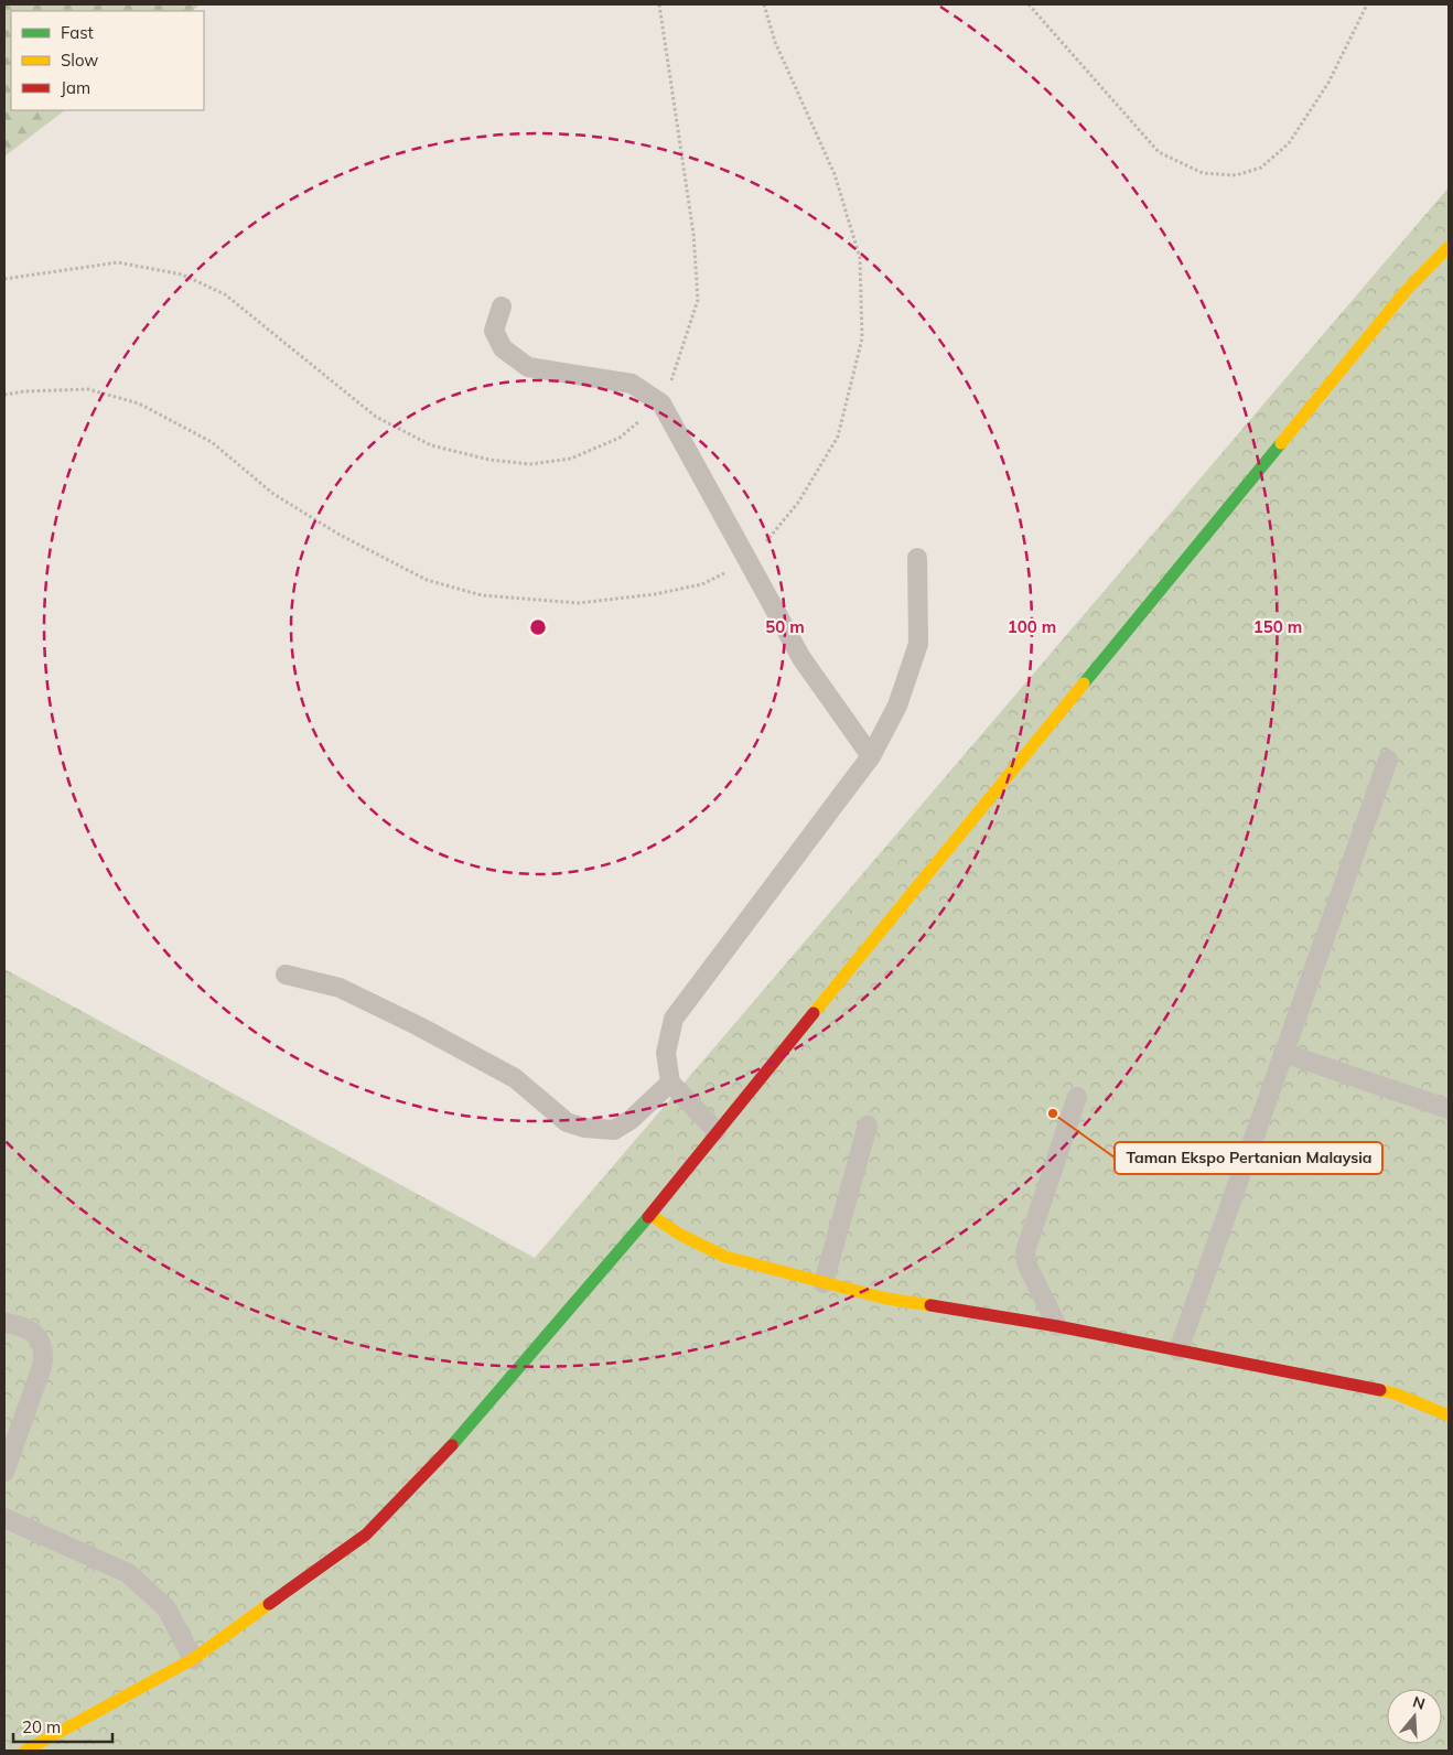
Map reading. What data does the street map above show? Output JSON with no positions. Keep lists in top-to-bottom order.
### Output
{
  "places": ["Taman Ekspo Pertanian Malaysia"],
  "legend": ["Fast", "Slow", "Jam"],
  "scale_bar": "20 m",
  "north": "top",
  "rings": ["50 m", "100 m", "150 m"]
}
